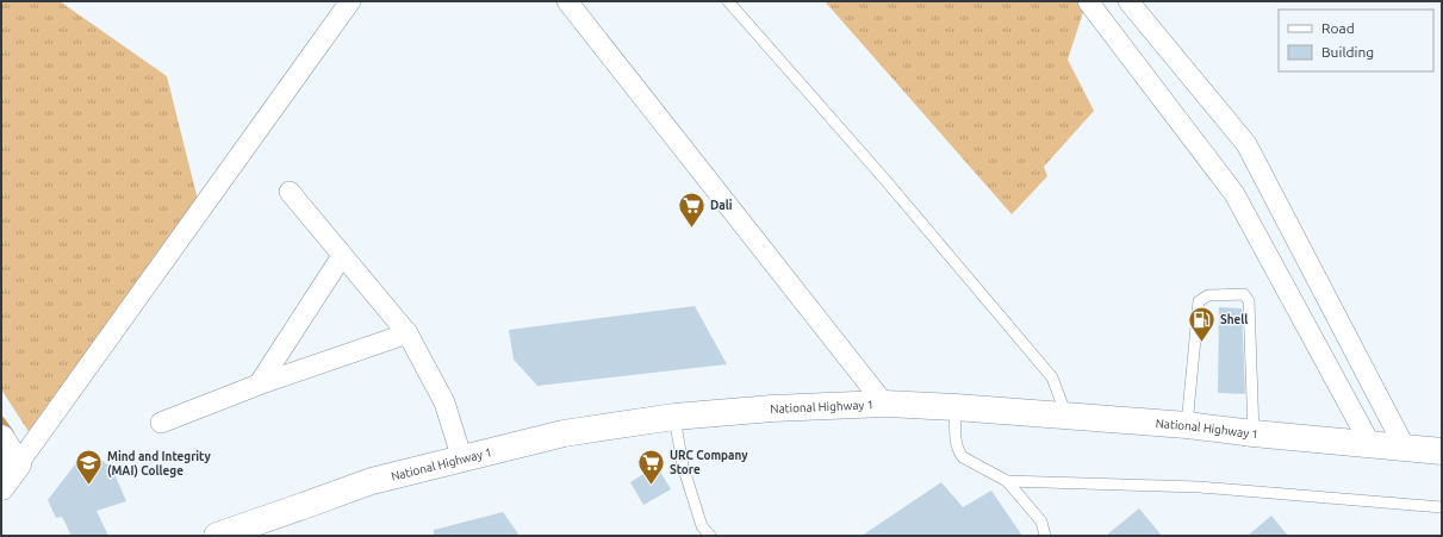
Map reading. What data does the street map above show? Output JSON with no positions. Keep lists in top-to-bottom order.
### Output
{
  "streets": {
    "main road": ["National Highway 1"]
  },
  "places": {
    "supermarket": ["Dali", "URC Company Store"],
    "fuel station": ["Shell"],
    "school or university": ["Mind and Integrity (MAI) College"]
  },
  "legend": ["Road", "Building"]
}
